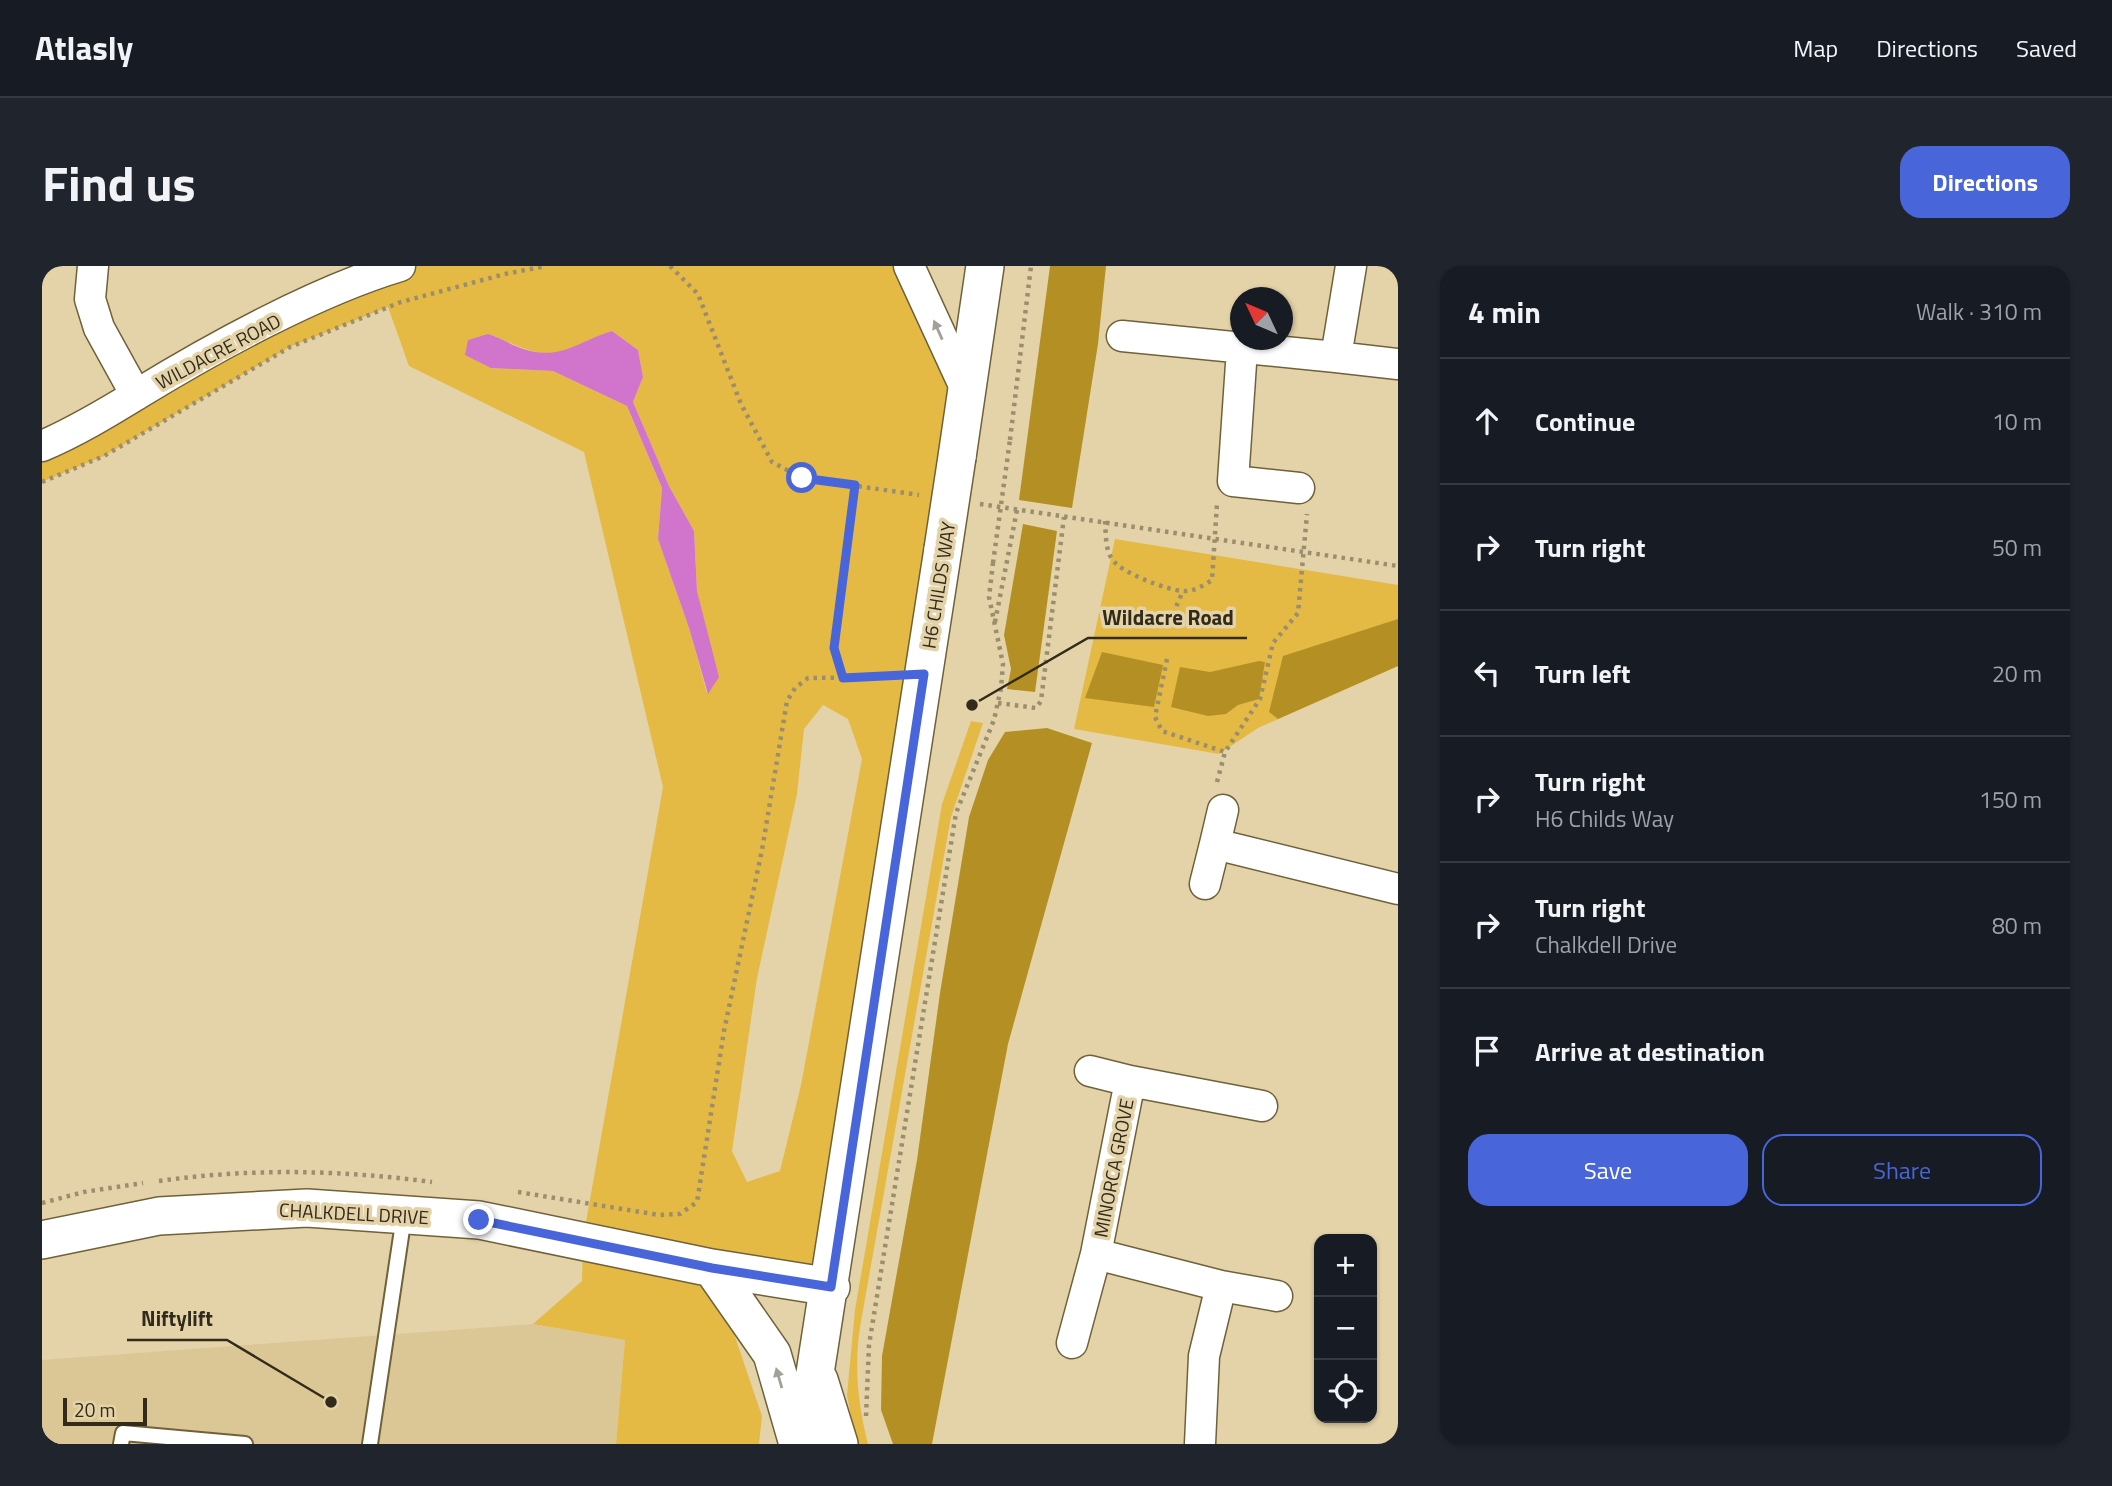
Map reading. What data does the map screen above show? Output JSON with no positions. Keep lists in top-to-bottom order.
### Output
{
  "streets": {
    "street": [
      "WILDACRE ROAD",
      "H6 CHILDS WAY",
      "MINORCA GROVE",
      "CHALKDELL DRIVE"
    ]
  },
  "crossings": [
    ["H6 CHILDS WAY", "CHALKDELL DRIVE"]
  ],
  "places": ["Wildacre Road", "Niftylift"],
  "scale_bar": "20 m",
  "north": "top left",
  "page": {
    "header": "Atlasly",
    "nav": ["Map", "Directions", "Saved"],
    "title": "Find us",
    "buttons": [
      "Directions",
      ["Save", "Share"]
    ],
    "heading": ["4 min", "Walk · 310 m"],
    "list": [
      ["Continue", "10 m"],
      ["Turn right", "50 m"],
      ["Turn left", "20 m"],
      ["Turn right", "H6 Childs Way", "150 m"],
      ["Turn right", "Chalkdell Drive", "80 m"],
      "Arrive at destination"
    ],
    "map_buttons": ["+", "−"],
    "scale": "20 m"
  }
}
